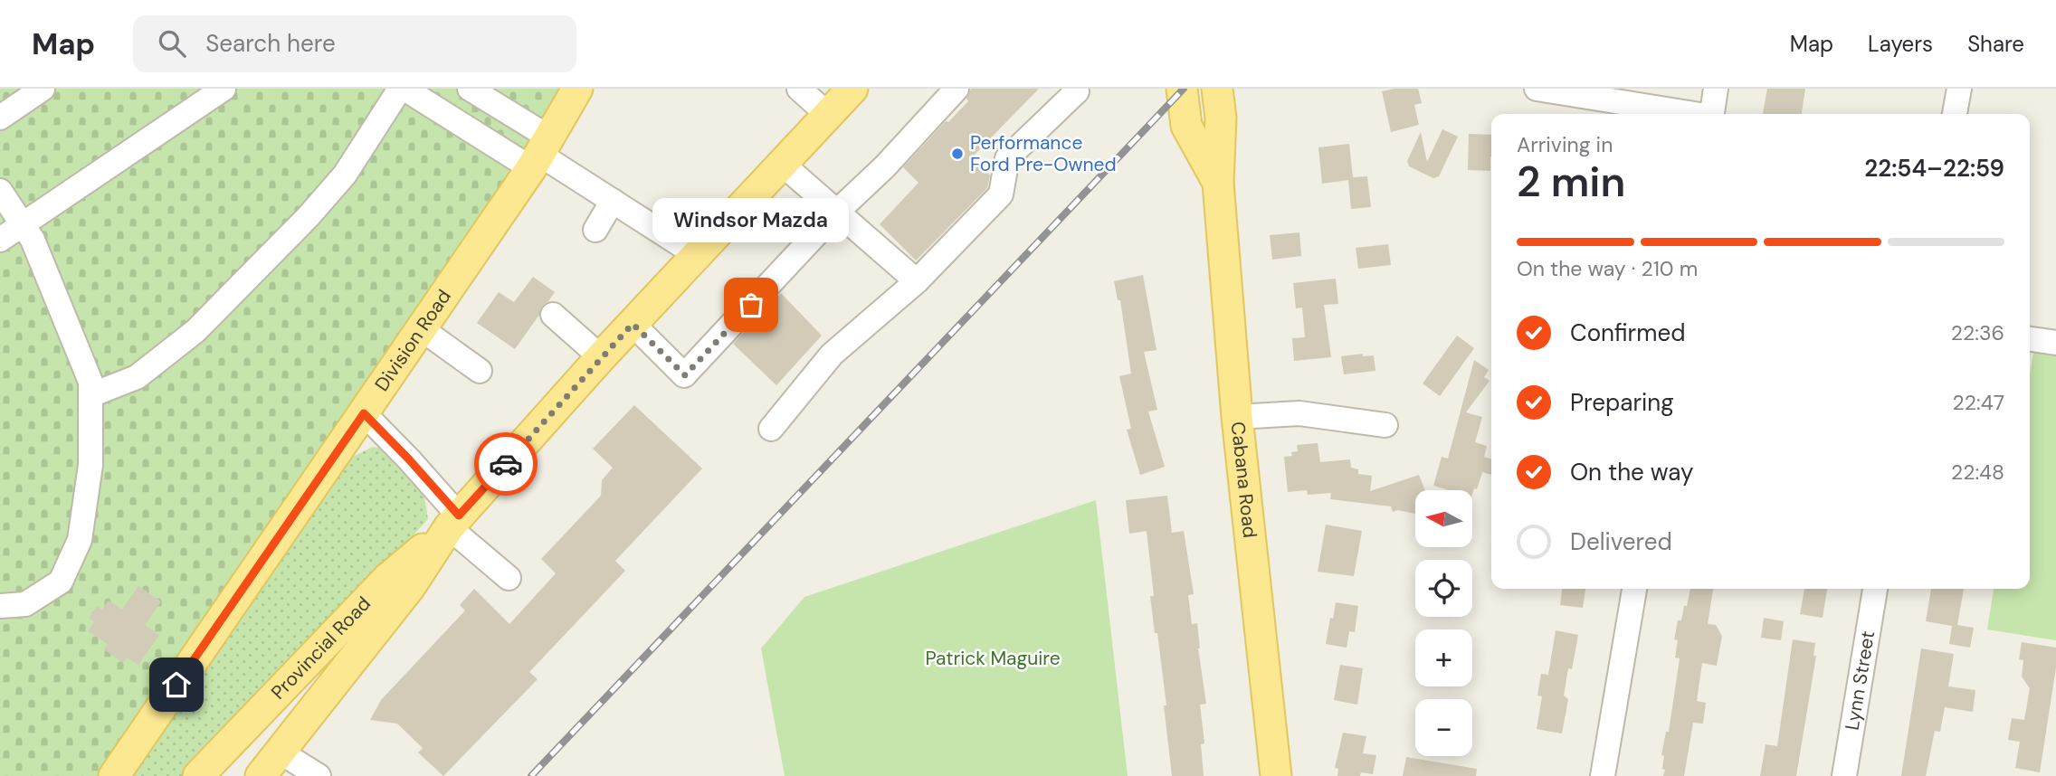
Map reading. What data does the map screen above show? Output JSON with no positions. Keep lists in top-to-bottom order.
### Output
{
  "streets": {
    "main road": ["Division Road", "Cabana Road", "Provincial Road"],
    "street": ["Lynn Street"]
  },
  "parks": ["Patrick Maguire"],
  "places": ["Performance Ford Pre-Owned", "Windsor Mazda"],
  "north": "left",
  "page": {
    "header": "Map",
    "search": "Search here",
    "nav": ["Map", "Layers", "Share"],
    "heading": ["2 min", "Arriving in", "22:54–22:59"],
    "bubble": "Windsor Mazda",
    "bar": "On the way · 210 m",
    "list": [
      ["Confirmed", "22:36"],
      ["Preparing", "22:47"],
      ["On the way", "22:48"],
      "Delivered"
    ],
    "map_buttons": ["+", "−"]
  }
}
